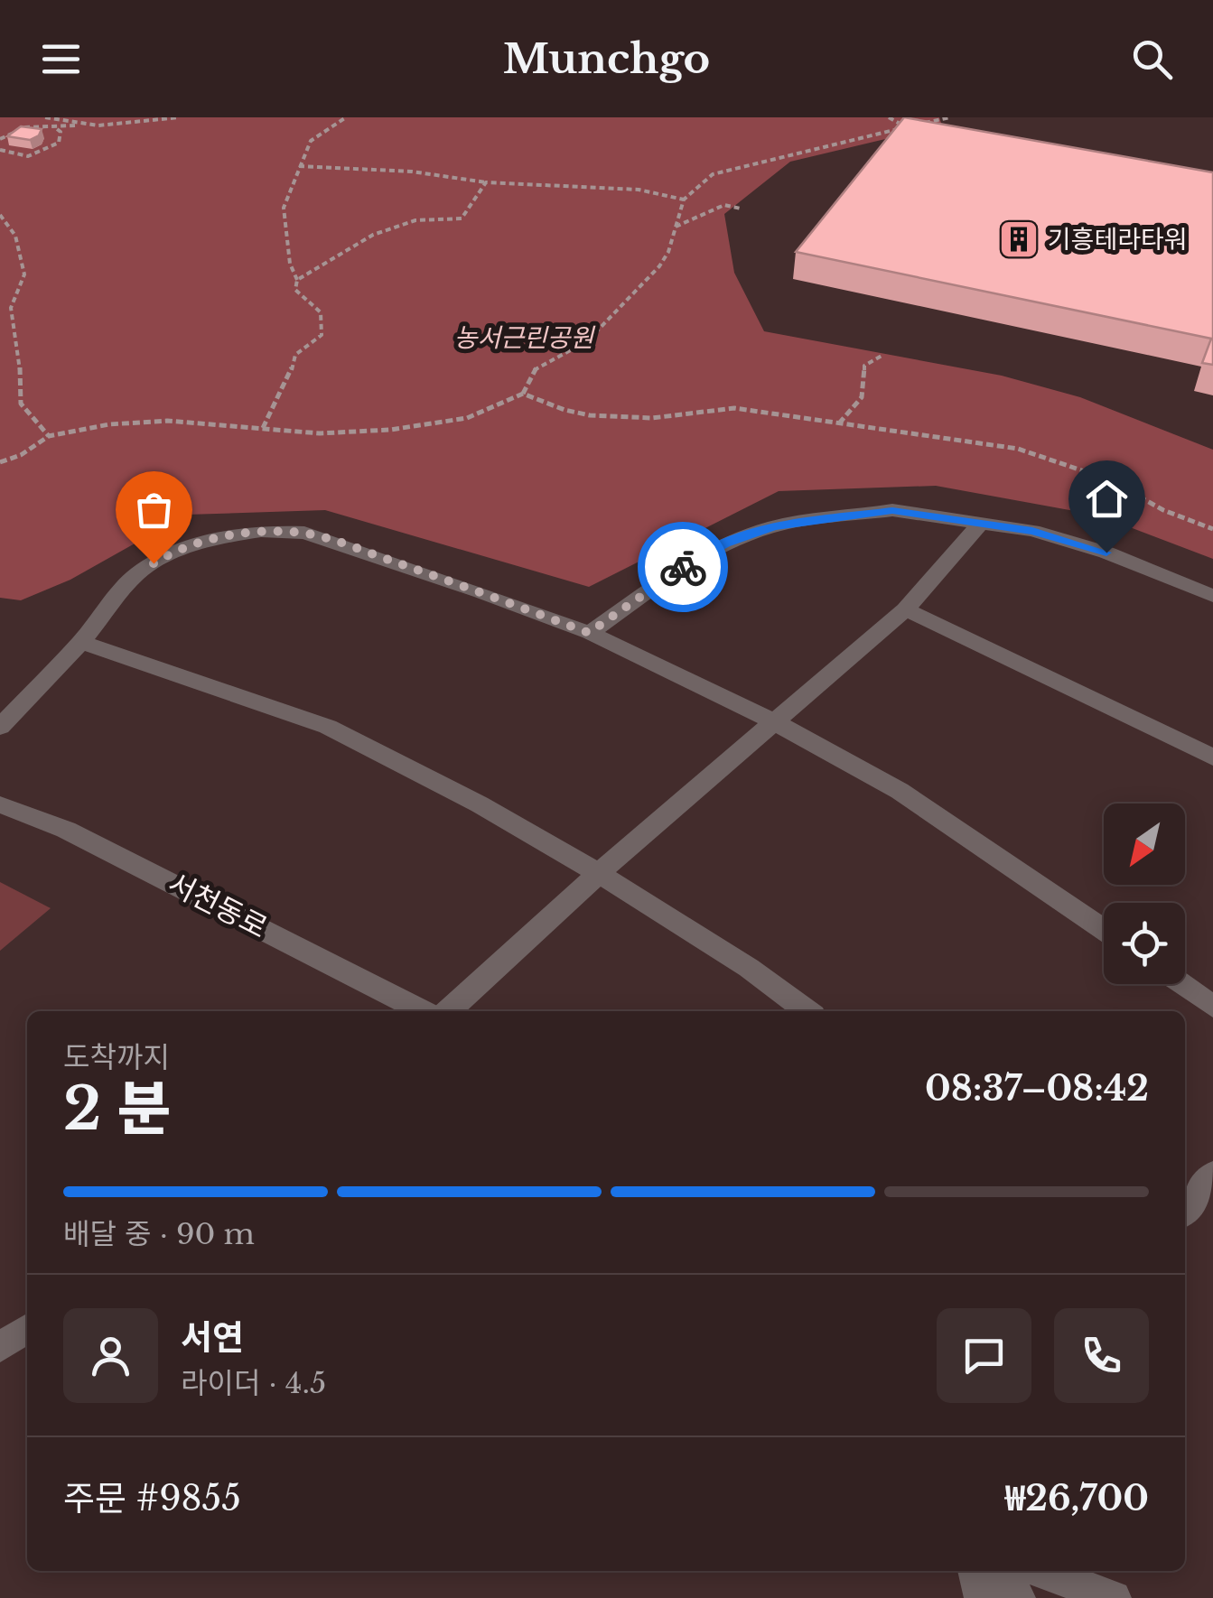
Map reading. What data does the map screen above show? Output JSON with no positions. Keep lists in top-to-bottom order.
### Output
{
  "streets": {
    "street": ["서천동로"]
  },
  "parks": ["농서근린공원"],
  "places": {
    "building": ["기흥테라타워"]
  },
  "north": "bottom left",
  "page": {
    "header": "Munchgo",
    "heading": ["2 분", "도착까지", "08:37–08:42"],
    "panel": [
      "서연",
      "라이더 · 4.5",
      "주문 #9855",
      "₩26,700"
    ],
    "bar": "배달 중 · 90 m"
  }
}
